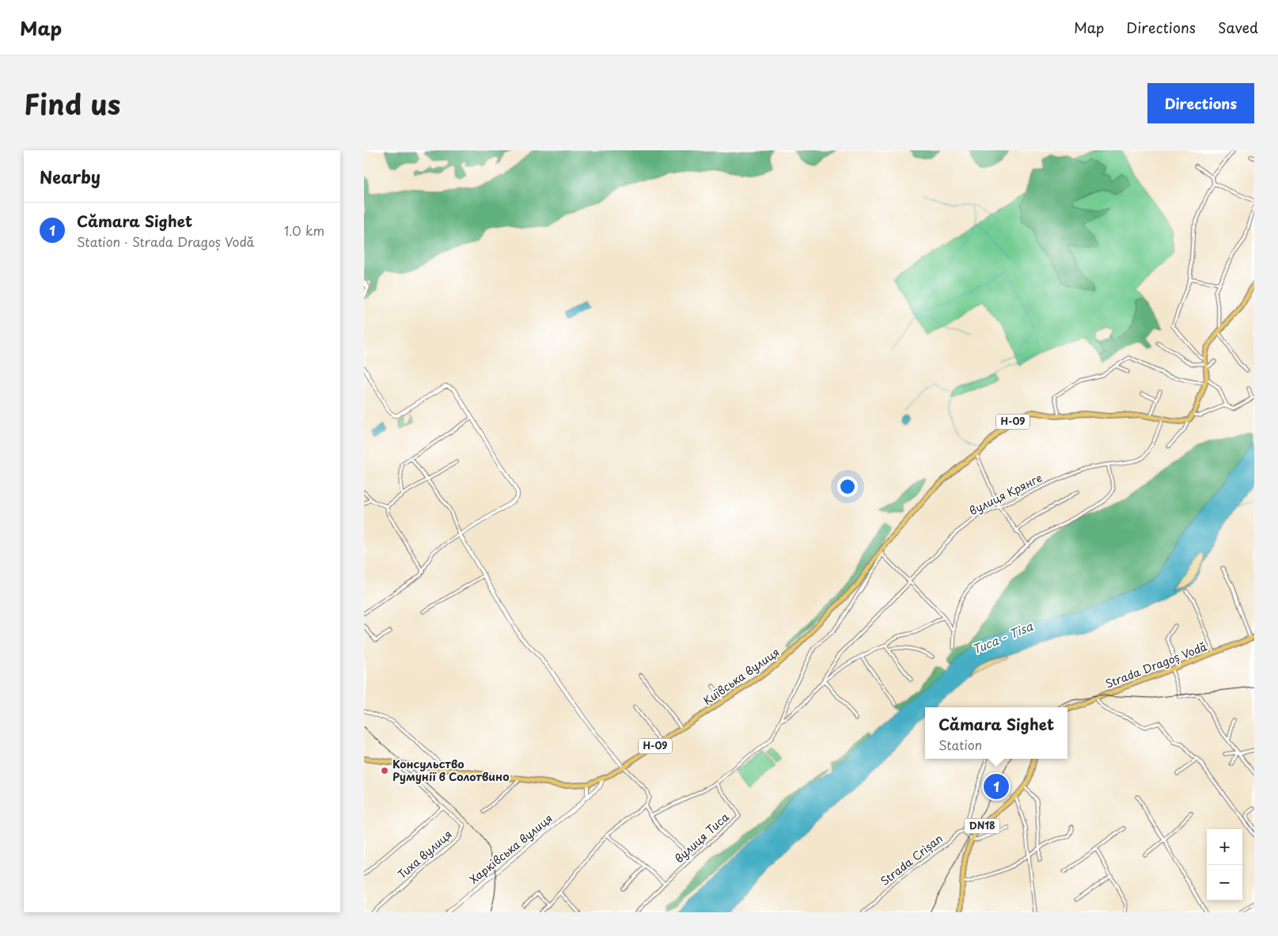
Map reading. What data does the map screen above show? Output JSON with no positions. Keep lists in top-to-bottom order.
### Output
{
  "streets": {
    "main road": [
      "Н-09",
      "Strada Dragoș Vodă",
      "Київська вулиця",
      "DN18"
    ],
    "street": [
      "вулиця Крянге",
      "вулиця Тиса",
      "Харківська вулиця",
      "Тиха вулиця",
      "Strada Crișan"
    ]
  },
  "crossings": [
    ["Н-09", "вулиця Крянге"],
    ["Н-09", "Київська вулиця"],
    ["Київська вулиця", "Харківська вулиця"]
  ],
  "water": ["Тиса - Tisa"],
  "places": ["Консульство Румунії в Солотвино"],
  "page": {
    "header": "Map",
    "nav": ["Map", "Directions", "Saved"],
    "title": "Find us",
    "buttons": "Directions",
    "heading": "Nearby",
    "list": [
      {
        "mark": "1",
        "name": "Cămara Sighet",
        "note": "Station · Strada Dragoș Vodă",
        "value": "1.0 km"
      }
    ],
    "popup": ["Cămara Sighet", "Station"],
    "pins": "1",
    "map_buttons": ["+", "−"]
  }
}
